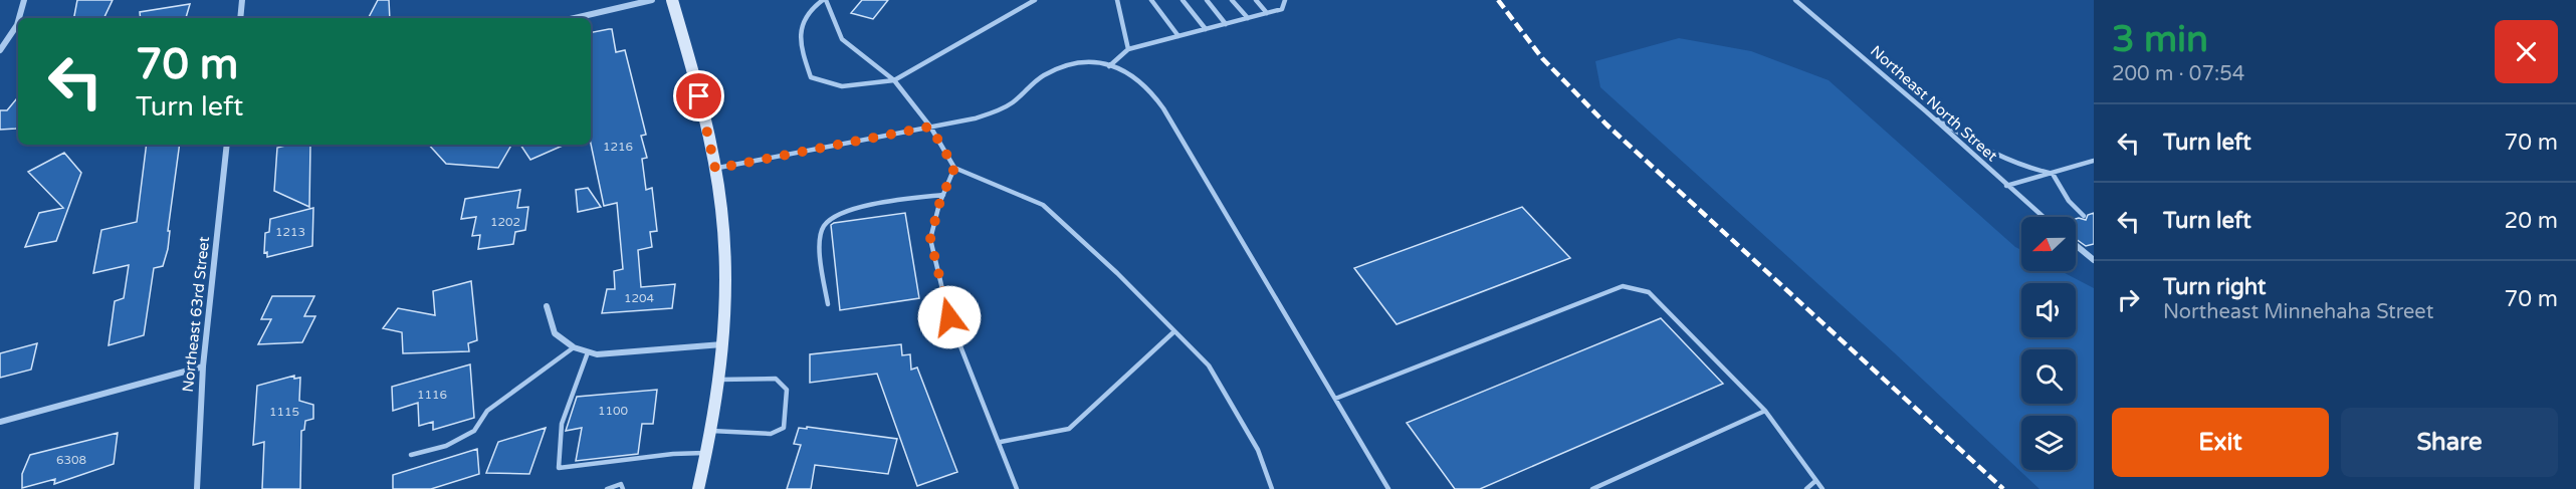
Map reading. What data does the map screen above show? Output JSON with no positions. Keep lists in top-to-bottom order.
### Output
{
  "streets": {
    "street": ["Northeast 63rd Street"],
    "lane": ["Northeast North Street"]
  },
  "house_numbers": [
    "1216",
    "1202",
    "1213",
    "1204",
    "1116",
    "1100",
    "1115",
    "6308"
  ],
  "north": "left",
  "page": {
    "heading": ["3 min", "200 m · 07:54"],
    "turn": ["70 m", "Turn left"],
    "list": [
      {
        "name": "Turn left",
        "value": "70 m"
      },
      {
        "name": "Turn left",
        "value": "20 m"
      },
      {
        "name": "Turn right",
        "note": "Northeast Minnehaha Street",
        "value": "70 m"
      }
    ],
    "buttons": ["Exit", "Share"]
  }
}
